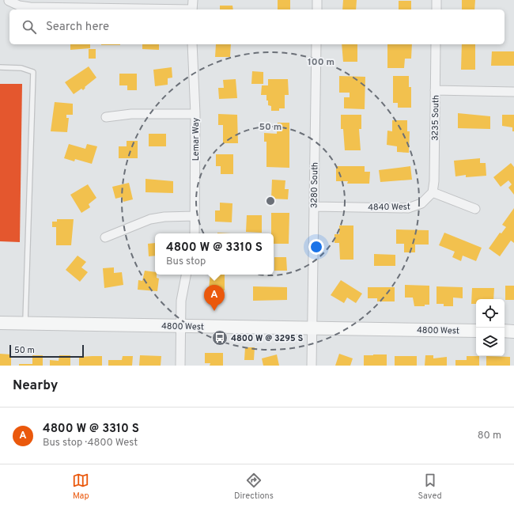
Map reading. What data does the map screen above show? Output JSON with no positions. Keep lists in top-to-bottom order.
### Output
{
  "streets": {
    "main road": ["4800 West"],
    "street": [
      "3235 South",
      "Lemar Way",
      "3280 South",
      "4840 West"
    ]
  },
  "crossings": [
    ["3235 South", "4840 West"],
    ["3280 South", "4840 West"],
    ["3280 South", "4800 West"]
  ],
  "places": {
    "bus stop": ["4800 W @ 3295 S"]
  },
  "scale_bar": "50 m",
  "page": {
    "search": "Search here",
    "popup": ["4800 W @ 3310 S", "Bus stop"],
    "pins": "A",
    "scale": "50 m",
    "heading": "Nearby",
    "list": [
      {
        "mark": "A",
        "name": "4800 W @ 3310 S",
        "note": "Bus stop · 4800 West",
        "value": "80 m"
      }
    ],
    "nav": ["Map", "Directions", "Saved"]
  },
  "rings": ["100 m", "50 m"]
}
